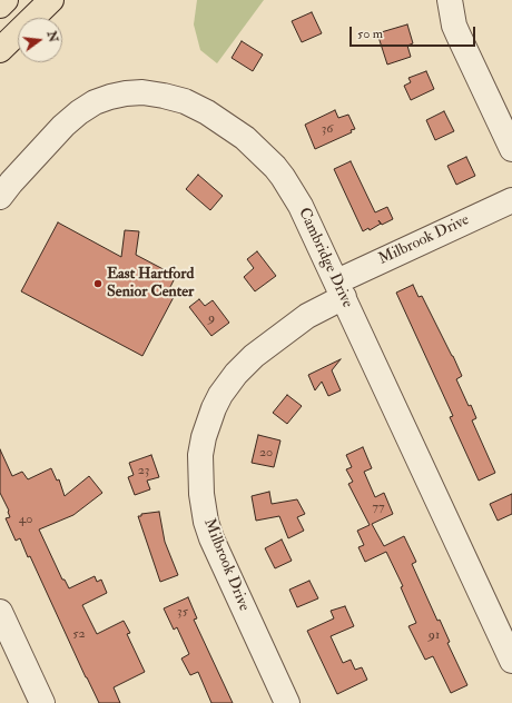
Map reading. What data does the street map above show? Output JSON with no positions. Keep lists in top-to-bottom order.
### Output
{
  "streets": {
    "street": ["Milbrook Drive", "Cambridge Drive"]
  },
  "crossings": [
    ["Milbrook Drive", "Cambridge Drive"]
  ],
  "places": ["East Hartford Senior Center"],
  "house_numbers": [
    "36",
    "9",
    "20",
    "23",
    "77",
    "40",
    "35",
    "52",
    "91"
  ],
  "scale_bar": "50 m",
  "north": "right"
}
